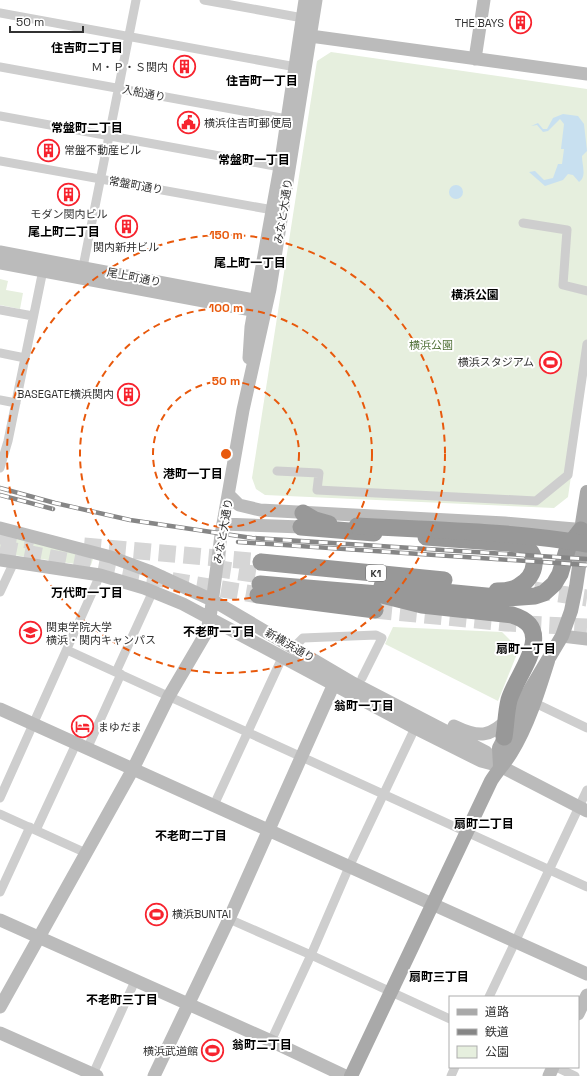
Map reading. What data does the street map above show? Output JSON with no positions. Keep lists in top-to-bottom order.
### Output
{
  "streets": {
    "highway": ["K1"],
    "street": [
      "入船通り",
      "常盤町通り",
      "みなと大通り",
      "尾上町通り",
      "新横浜通り"
    ]
  },
  "crossings": [
    ["入船通り", "みなと大通り"],
    ["常盤町通り", "みなと大通り"],
    ["みなと大通り", "尾上町通り"],
    ["みなと大通り", "新横浜通り"]
  ],
  "districts": [
    "住吉町二丁目",
    "住吉町一丁目",
    "常盤町二丁目",
    "常盤町一丁目",
    "尾上町二丁目",
    "尾上町一丁目",
    "横浜公園",
    "港町一丁目",
    "万代町一丁目",
    "不老町一丁目",
    "扇町一丁目",
    "翁町一丁目",
    "扇町二丁目",
    "不老町二丁目",
    "扇町三丁目",
    "不老町三丁目",
    "翁町二丁目"
  ],
  "parks": ["横浜公園"],
  "places": {
    "building": [
      "THE BAYS",
      "Ｍ・Ｐ・Ｓ関内",
      "常盤不動産ビル",
      "モダン関内ビル",
      "関内新井ビル",
      "BASEGATE横浜関内"
    ],
    "public building": ["横浜住吉町郵便局"],
    "sports": ["横浜スタジアム", "横浜BUNTAI", "横浜武道館"],
    "school or university": ["関東学院大学 横浜・関内キャンパス"],
    "hotel": ["まゆだま"]
  },
  "legend": ["道路", "鉄道", "公園"],
  "scale_bar": "50 m",
  "rings": ["150 m", "100 m", "50 m"]
}
